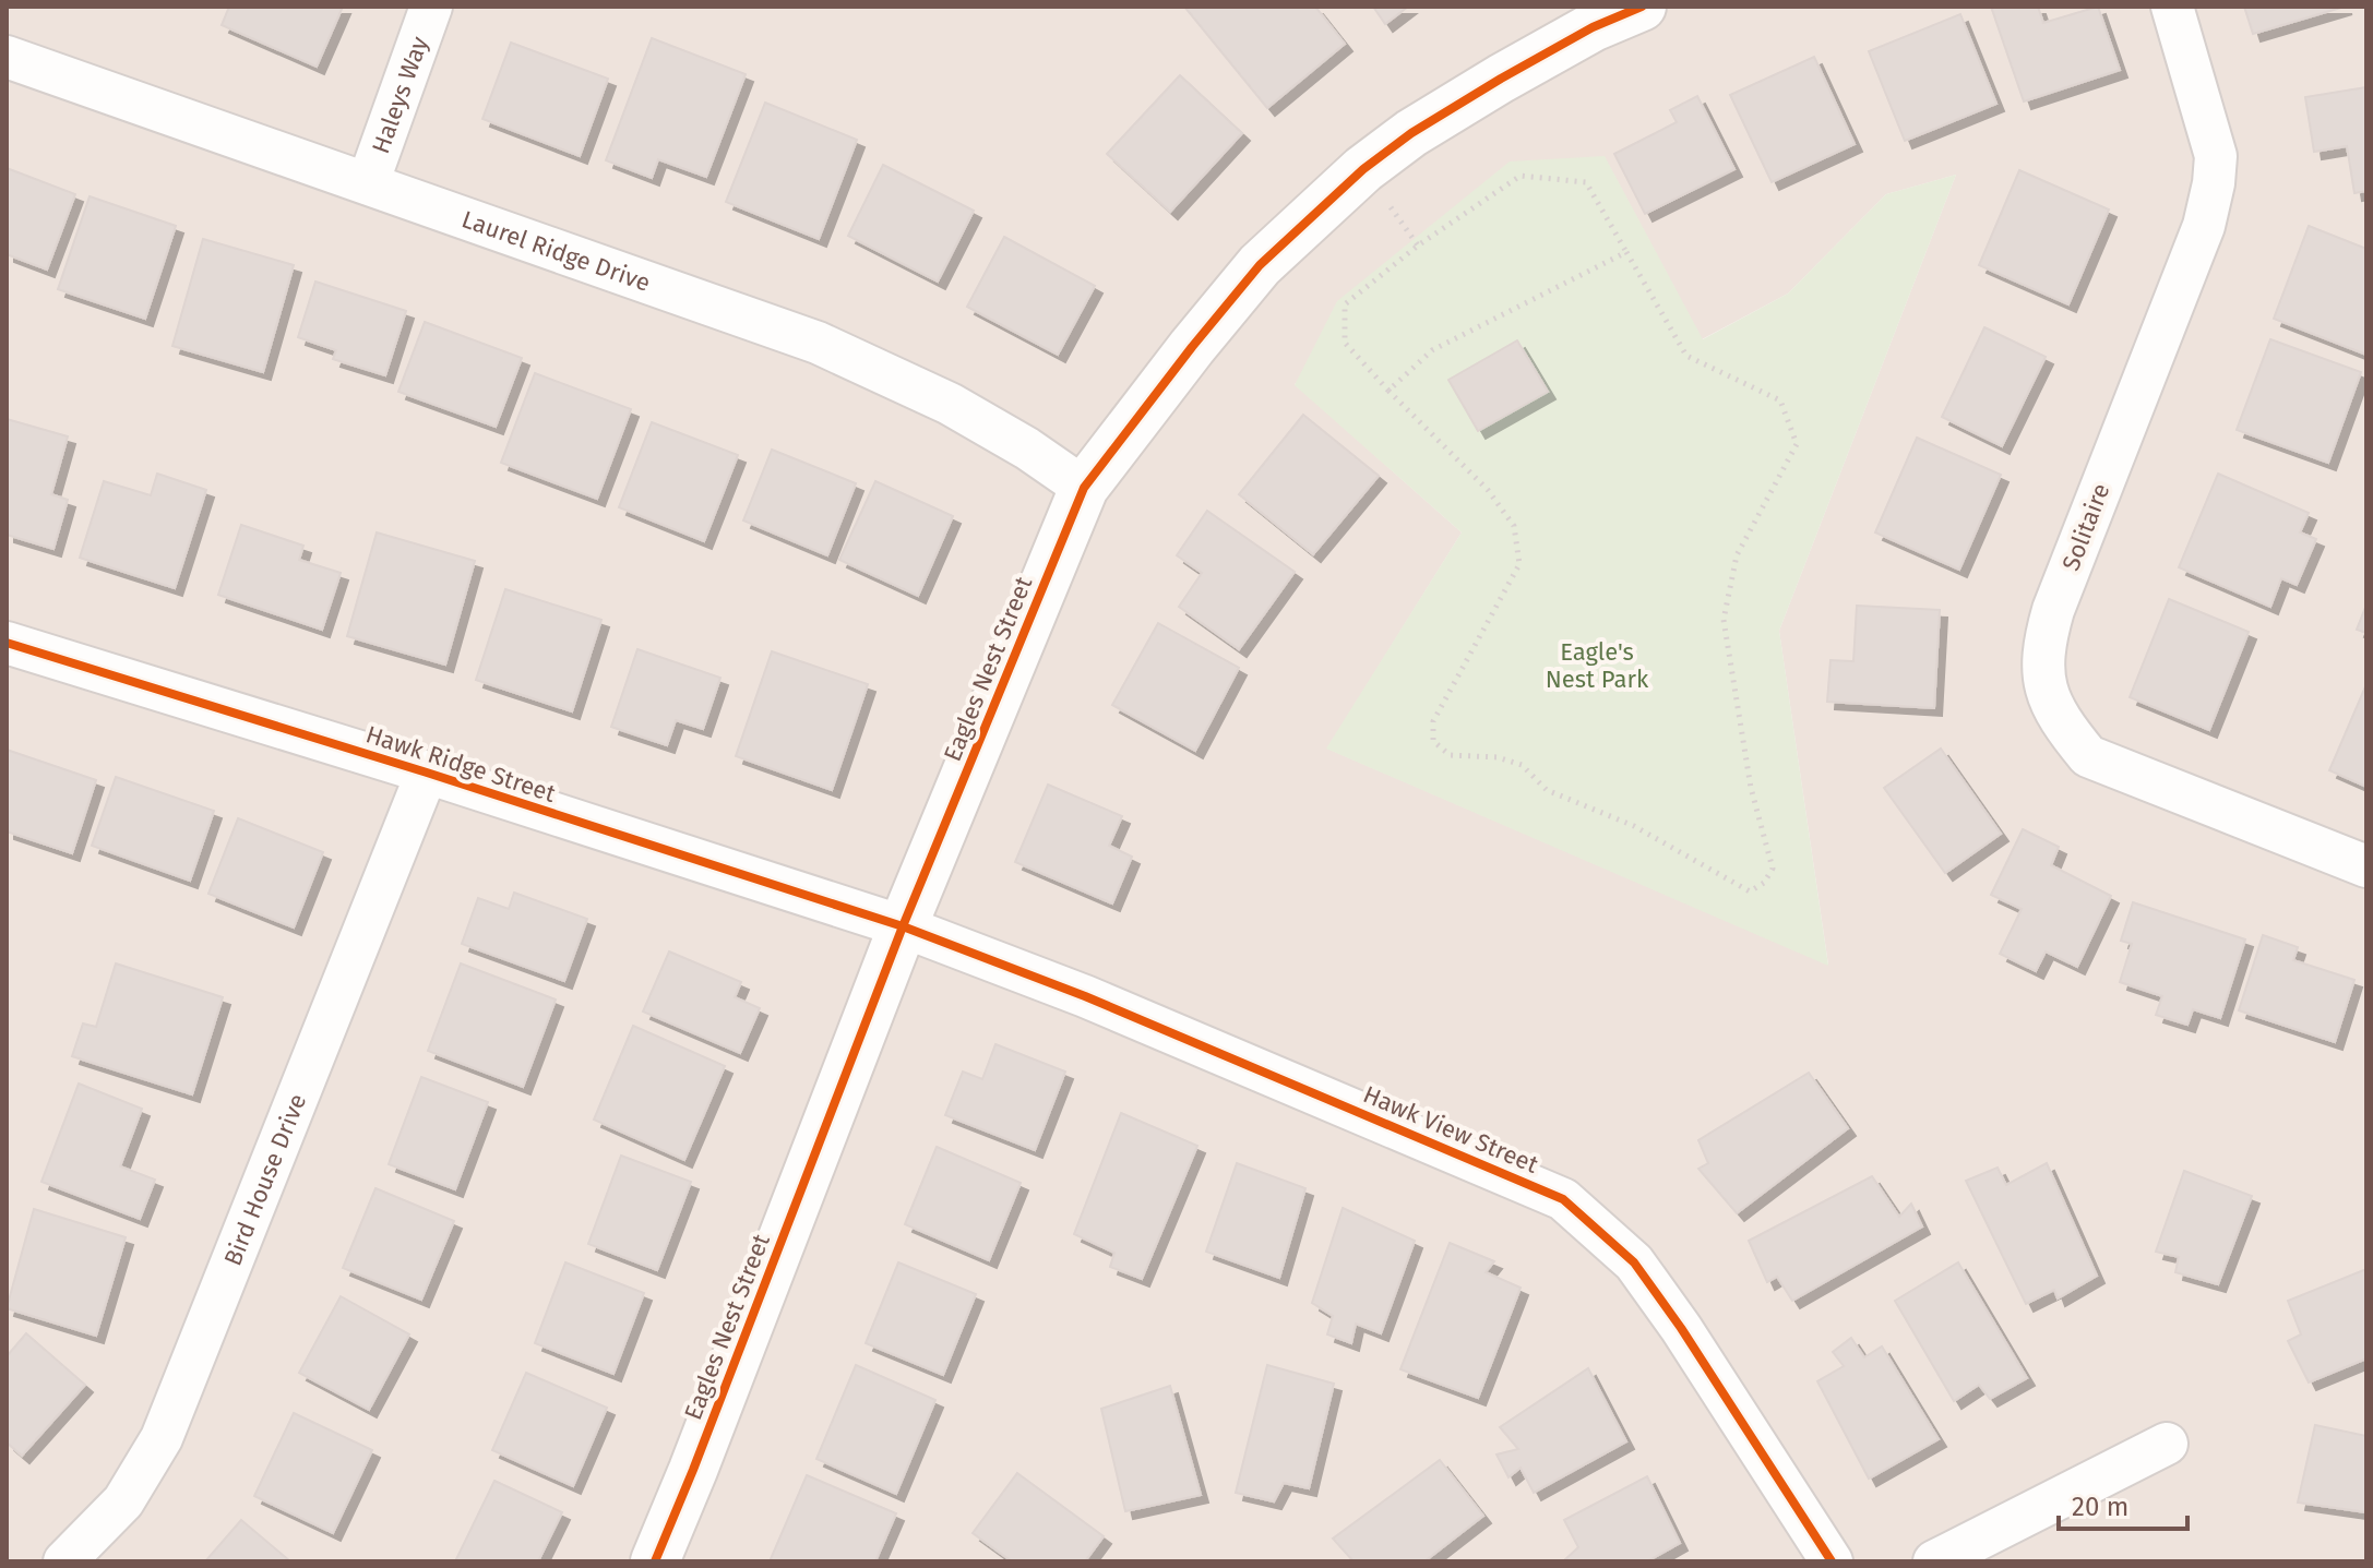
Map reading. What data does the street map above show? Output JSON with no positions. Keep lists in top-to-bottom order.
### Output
{
  "streets": {
    "street": [
      "Haleys Way",
      "Laurel Ridge Drive",
      "Solitaire",
      "Eagles Nest Street",
      "Hawk Ridge Street",
      "Hawk View Street",
      "Bird House Drive"
    ]
  },
  "crossings": [
    ["Haleys Way", "Laurel Ridge Drive"],
    ["Laurel Ridge Drive", "Eagles Nest Street"],
    ["Eagles Nest Street", "Hawk Ridge Street"],
    ["Eagles Nest Street", "Hawk View Street"],
    ["Hawk Ridge Street", "Hawk View Street"],
    ["Hawk Ridge Street", "Bird House Drive"]
  ],
  "parks": ["Eagle's Nest Park"],
  "scale_bar": "20 m"
}
